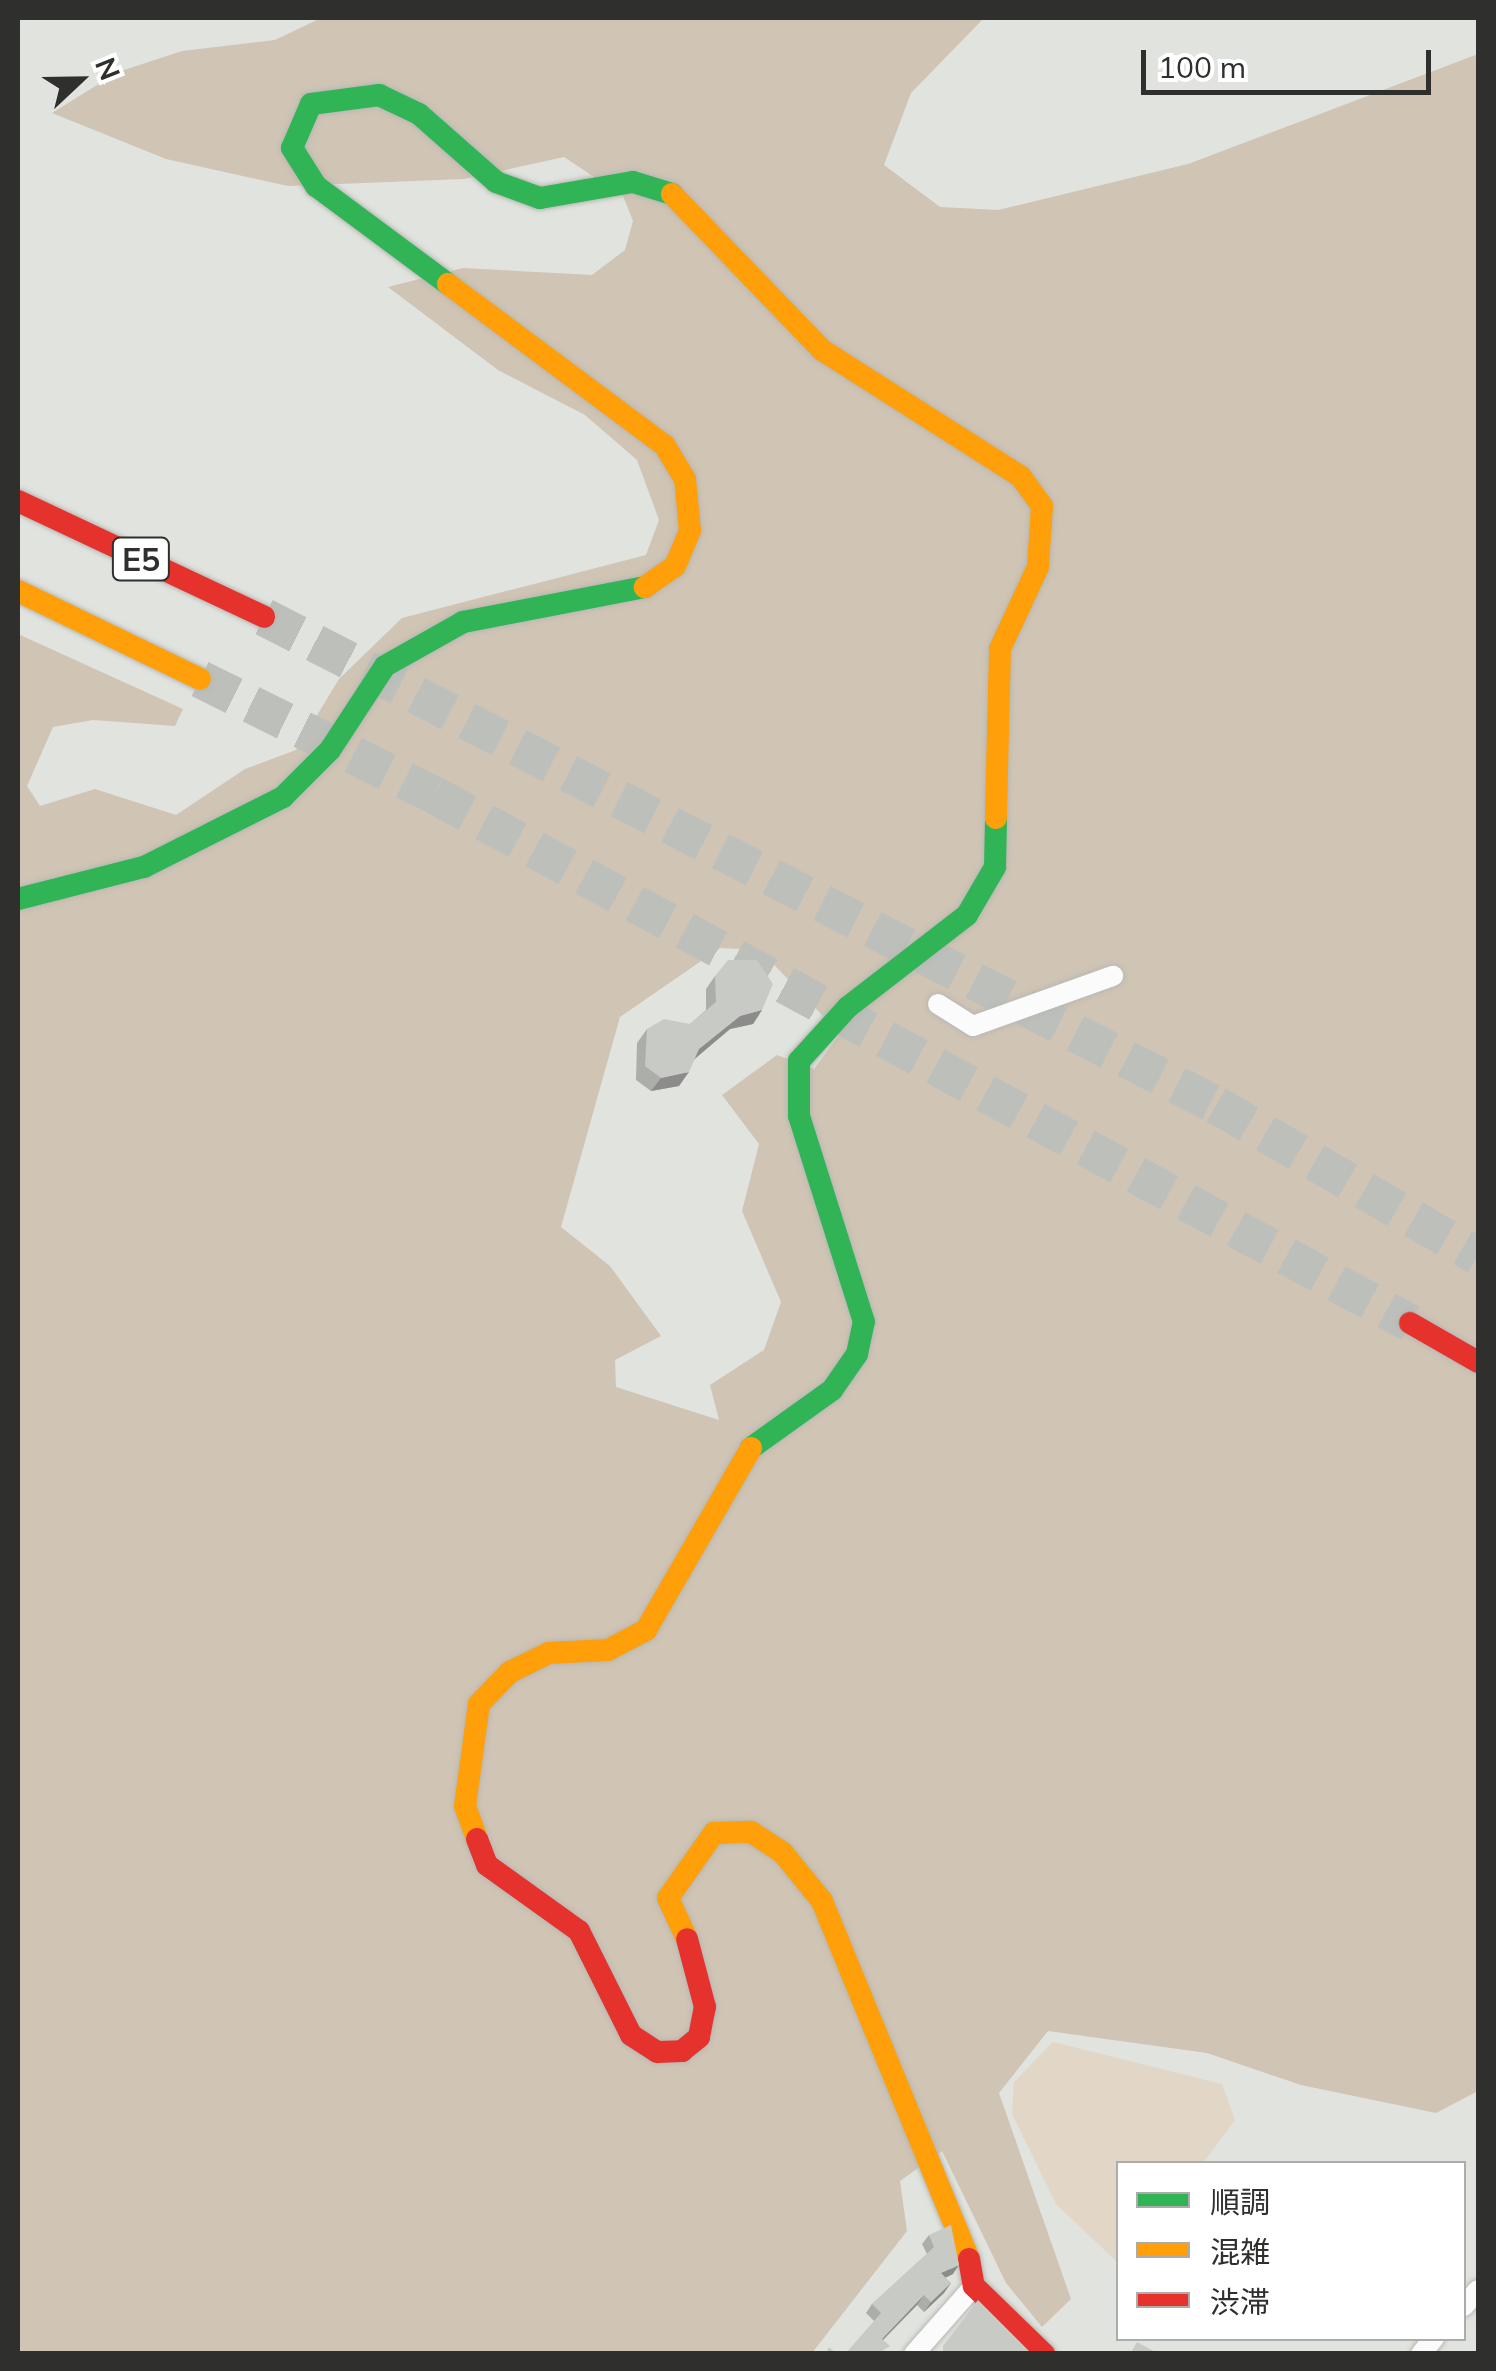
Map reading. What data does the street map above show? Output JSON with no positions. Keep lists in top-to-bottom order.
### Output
{
  "streets": {
    "main road": ["E5"]
  },
  "legend": ["順調", "混雑", "渋滞"],
  "scale_bar": "100 m",
  "north": "right"
}
